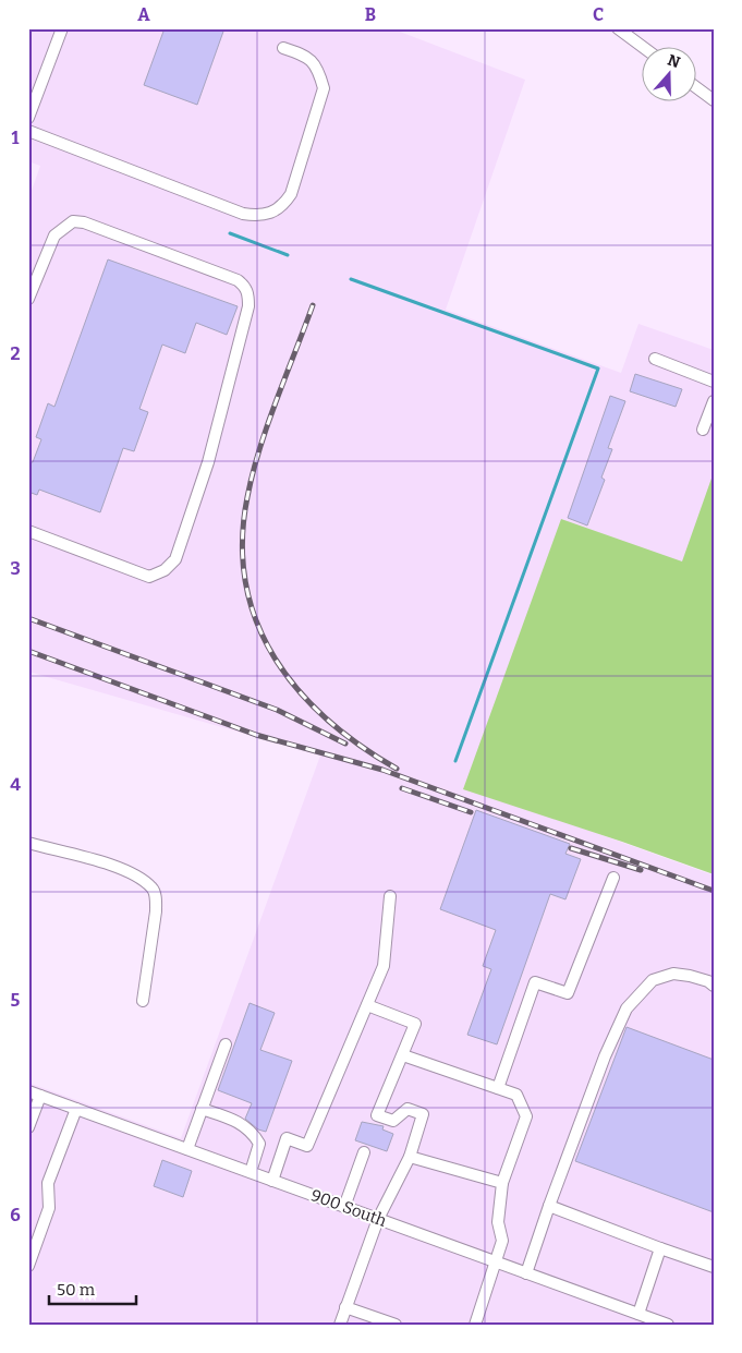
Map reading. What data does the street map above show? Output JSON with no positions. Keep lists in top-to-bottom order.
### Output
{
  "streets": {
    "street": ["900 South"]
  },
  "scale_bar": "50 m",
  "north": "top",
  "grid": {
    "columns": ["A", "B", "C"],
    "rows": [
      "1",
      "2",
      "3",
      "4",
      "5",
      "6"
    ]
  }
}
